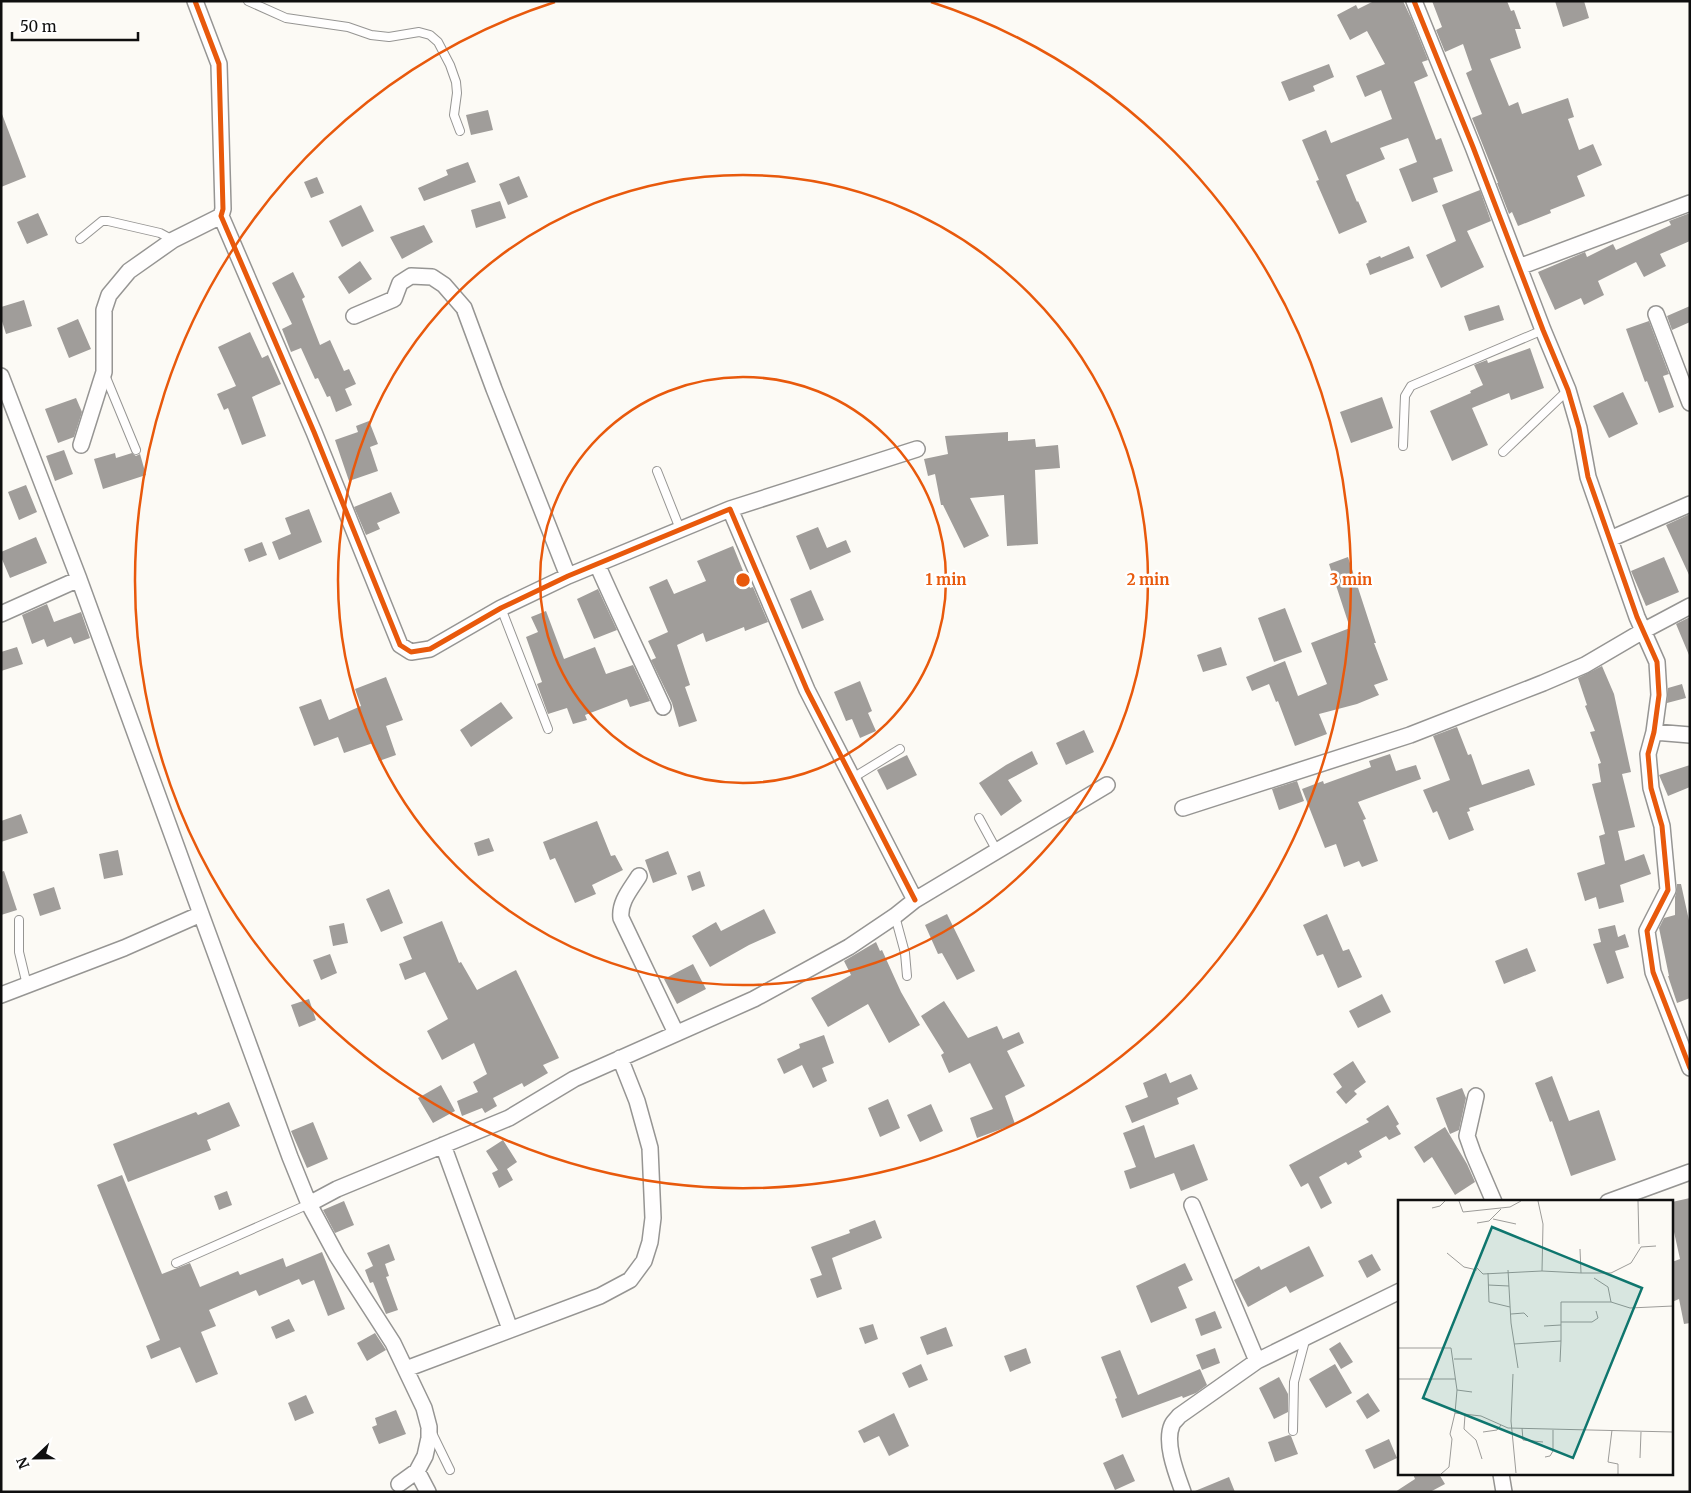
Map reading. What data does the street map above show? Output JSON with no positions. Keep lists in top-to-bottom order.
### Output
{
  "scale_bar": "50 m",
  "north": "left",
  "rings": ["1 min", "2 min", "3 min"]
}
